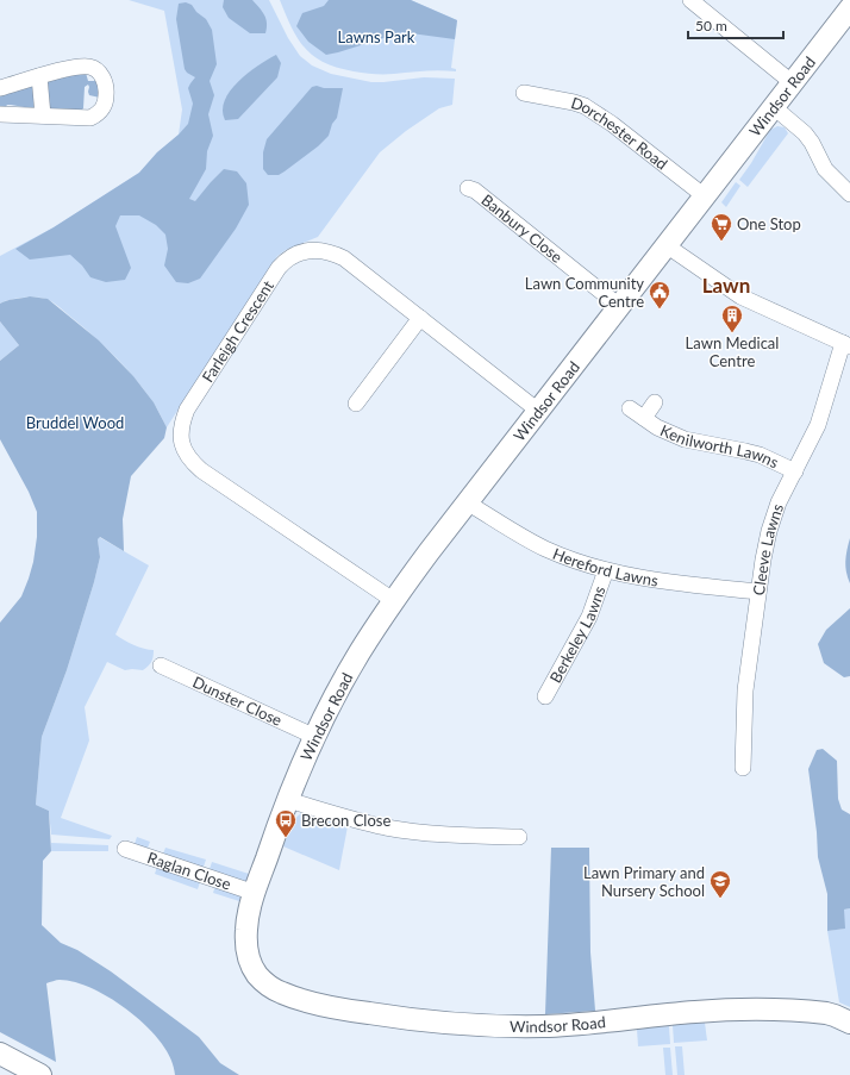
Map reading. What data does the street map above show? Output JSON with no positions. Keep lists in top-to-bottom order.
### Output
{
  "streets": {
    "street": [
      "Windsor Road",
      "Dorchester Road",
      "Banbury Close",
      "Farleigh Crescent",
      "Kenilworth Lawns",
      "Cleeve Lawns",
      "Hereford Lawns",
      "Berkeley Lawns",
      "Dunster Close",
      "Raglan Close"
    ]
  },
  "crossings": [
    ["Windsor Road", "Dorchester Road"],
    ["Windsor Road", "Banbury Close"],
    ["Windsor Road", "Farleigh Crescent"],
    ["Windsor Road", "Hereford Lawns"],
    ["Windsor Road", "Dunster Close"],
    ["Windsor Road", "Raglan Close"],
    ["Kenilworth Lawns", "Cleeve Lawns"],
    ["Cleeve Lawns", "Hereford Lawns"],
    ["Hereford Lawns", "Berkeley Lawns"]
  ],
  "districts": ["Lawn"],
  "parks": ["Lawns Park", "Bruddel Wood"],
  "places": {
    "supermarket": ["One Stop"],
    "public building": ["Lawn Community Centre"],
    "building": ["Lawn Medical Centre"],
    "bus stop": ["Brecon Close"],
    "school or university": ["Lawn Primary and Nursery School"]
  },
  "scale_bar": "50 m"
}
